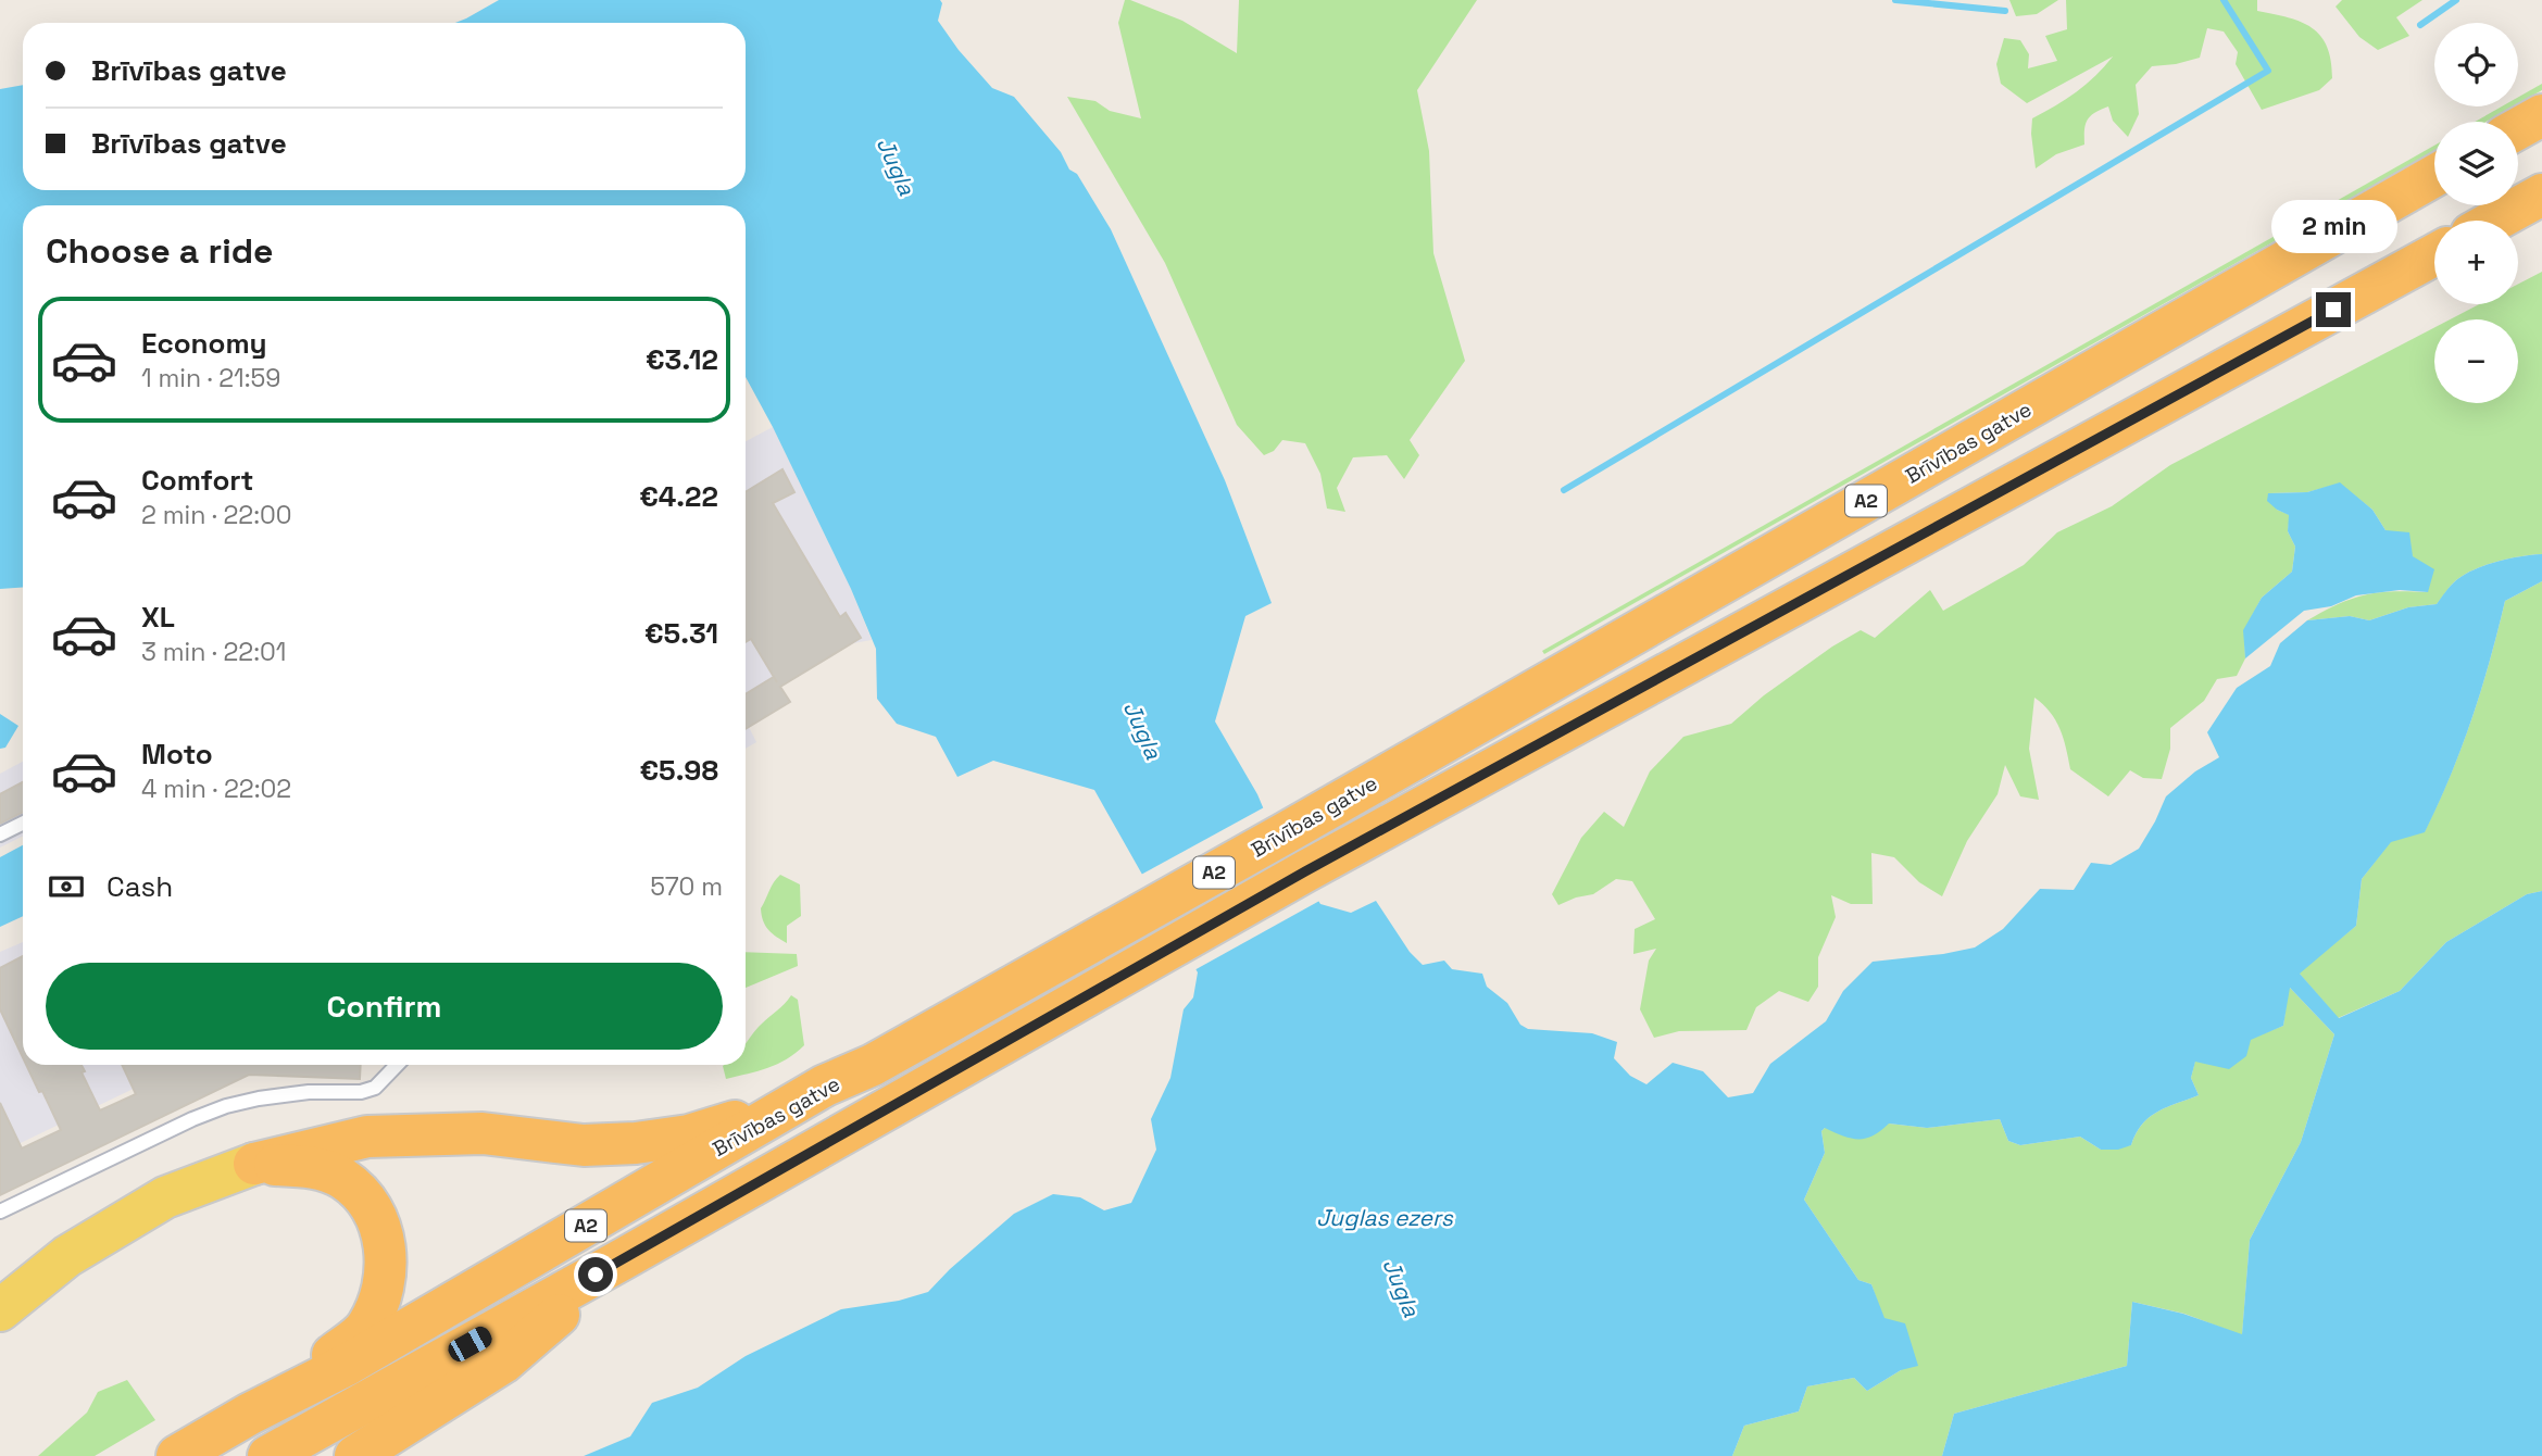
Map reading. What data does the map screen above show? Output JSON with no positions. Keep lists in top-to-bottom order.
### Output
{
  "streets": {
    "highway": ["Brīvības gatve", "A2"]
  },
  "water": ["Jugla", "Juglas ezers"],
  "page": {
    "map_buttons": ["+", "−"],
    "banner": ["Brīvības gatve", "Brīvības gatve"],
    "bubble": "2 min",
    "heading": "Choose a ride",
    "list": [
      {
        "name": "Economy",
        "note": "1 min · 21:59",
        "value": "€3.12"
      },
      {
        "name": "Comfort",
        "note": "2 min · 22:00",
        "value": "€4.22"
      },
      {
        "name": "XL",
        "note": "3 min · 22:01",
        "value": "€5.31"
      },
      {
        "name": "Moto",
        "note": "4 min · 22:02",
        "value": "€5.98"
      }
    ],
    "pay": ["Cash", "570 m"],
    "buttons": "Confirm"
  }
}
